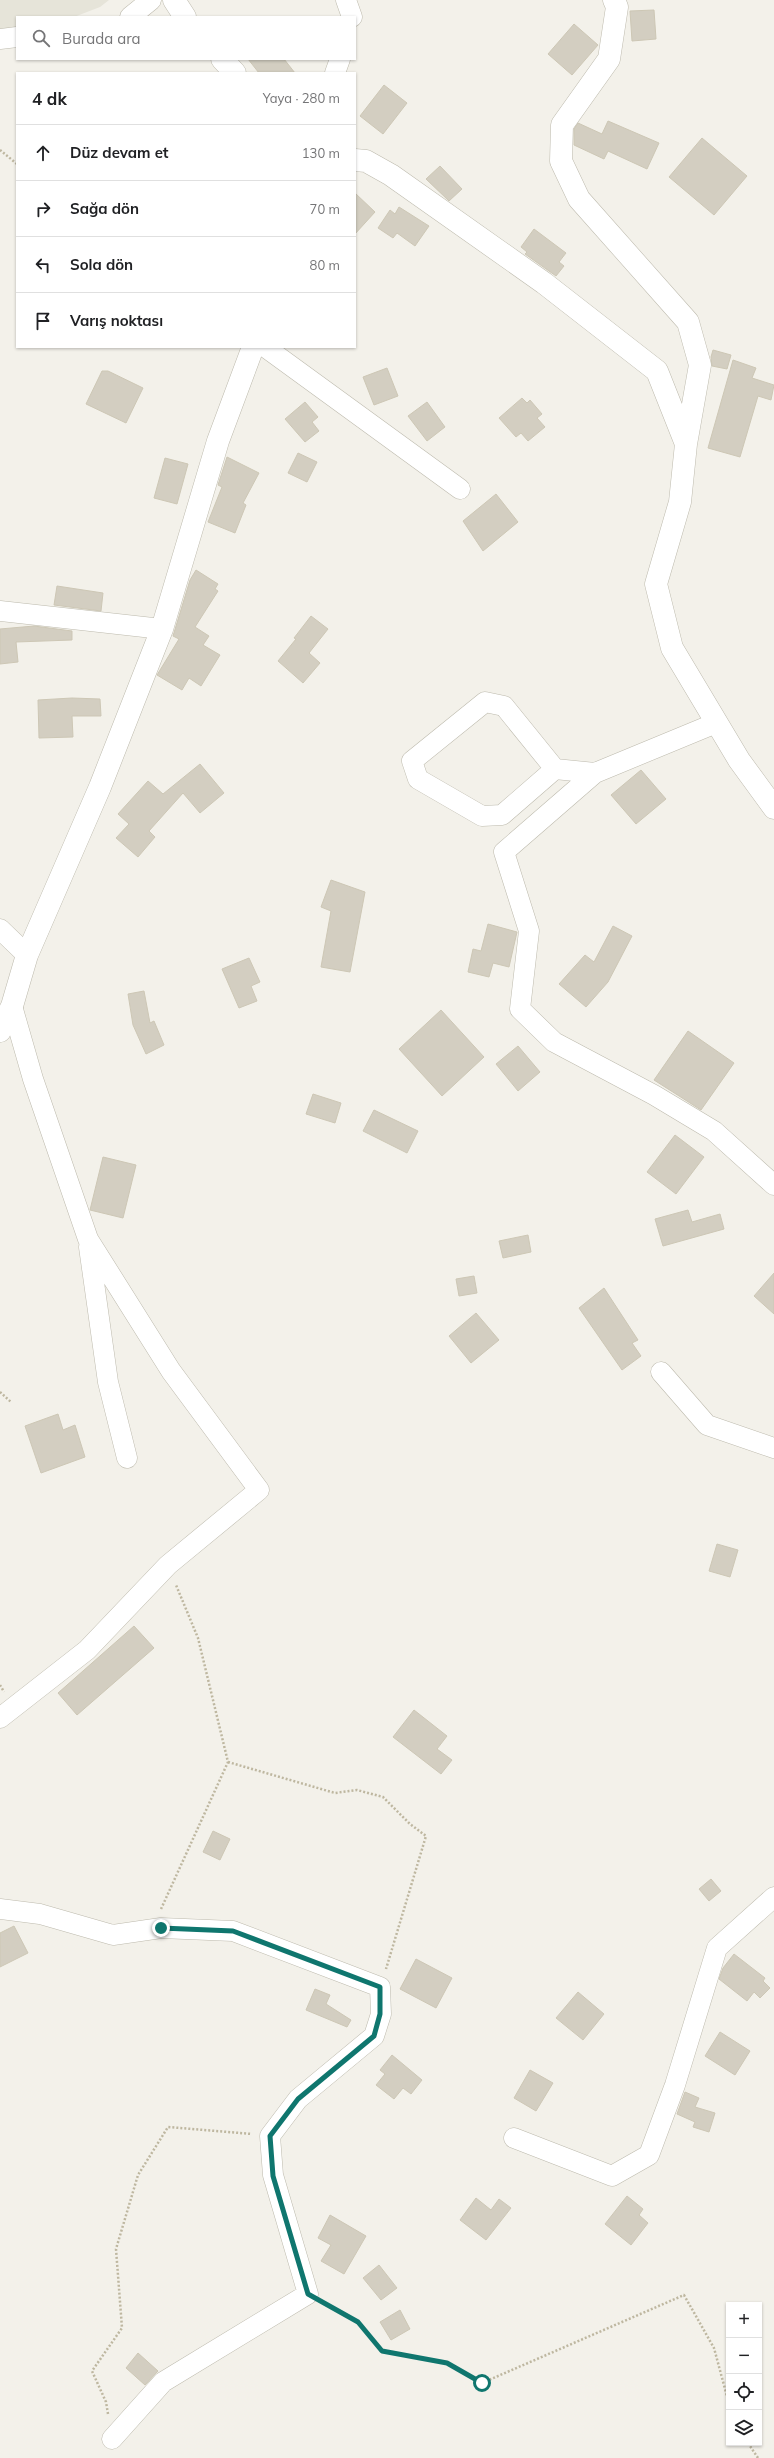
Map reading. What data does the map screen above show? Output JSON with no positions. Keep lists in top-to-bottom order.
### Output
{
  "page": {
    "search": "Burada ara",
    "heading": ["4 dk", "Yaya · 280 m"],
    "list": [
      ["Düz devam et", "130 m"],
      ["Sağa dön", "70 m"],
      ["Sola dön", "80 m"],
      "Varış noktası"
    ],
    "map_buttons": ["+", "−"]
  }
}
